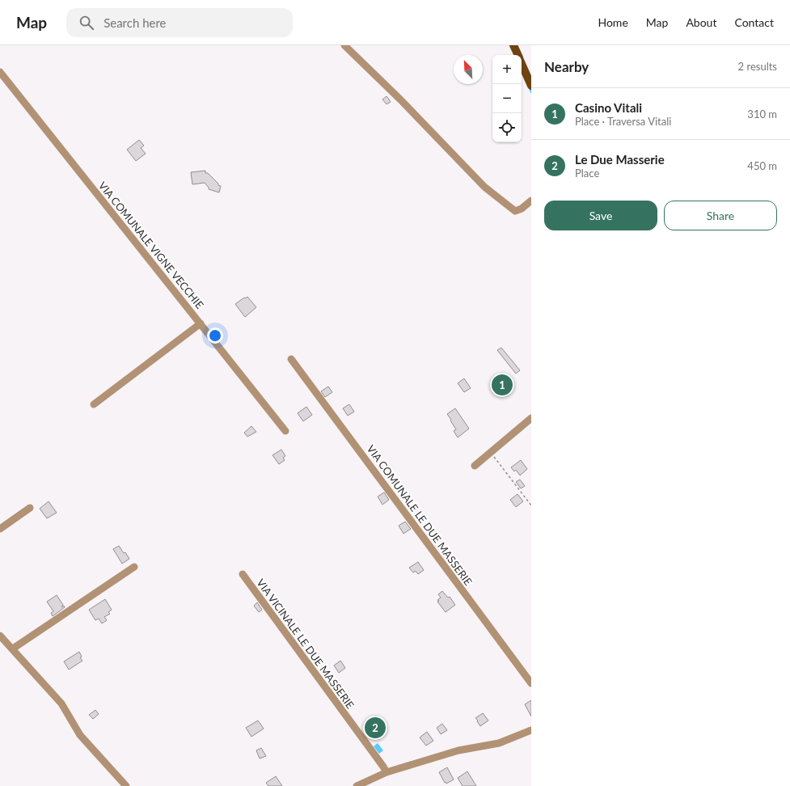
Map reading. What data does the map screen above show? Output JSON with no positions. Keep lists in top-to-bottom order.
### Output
{
  "streets": {
    "street": ["VIA COMUNALE VIGNE VECCHIE", "VIA COMUNALE LE DUE MASSERIE", "VIA VICINALE LE DUE MASSERIE"]
  },
  "north": "top left",
  "page": {
    "header": "Map",
    "search": "Search here",
    "nav": [
      "Home",
      "Map",
      "About",
      "Contact"
    ],
    "heading": ["Nearby", "2 results"],
    "map_buttons": ["+", "−"],
    "list": [
      {
        "mark": "1",
        "name": "Casino Vitali",
        "note": "Place · Traversa Vitali",
        "value": "310 m"
      },
      {
        "mark": "2",
        "name": "Le Due Masserie",
        "note": "Place",
        "value": "450 m"
      }
    ],
    "buttons": ["Save", "Share"],
    "pins": ["1", "2"]
  }
}
